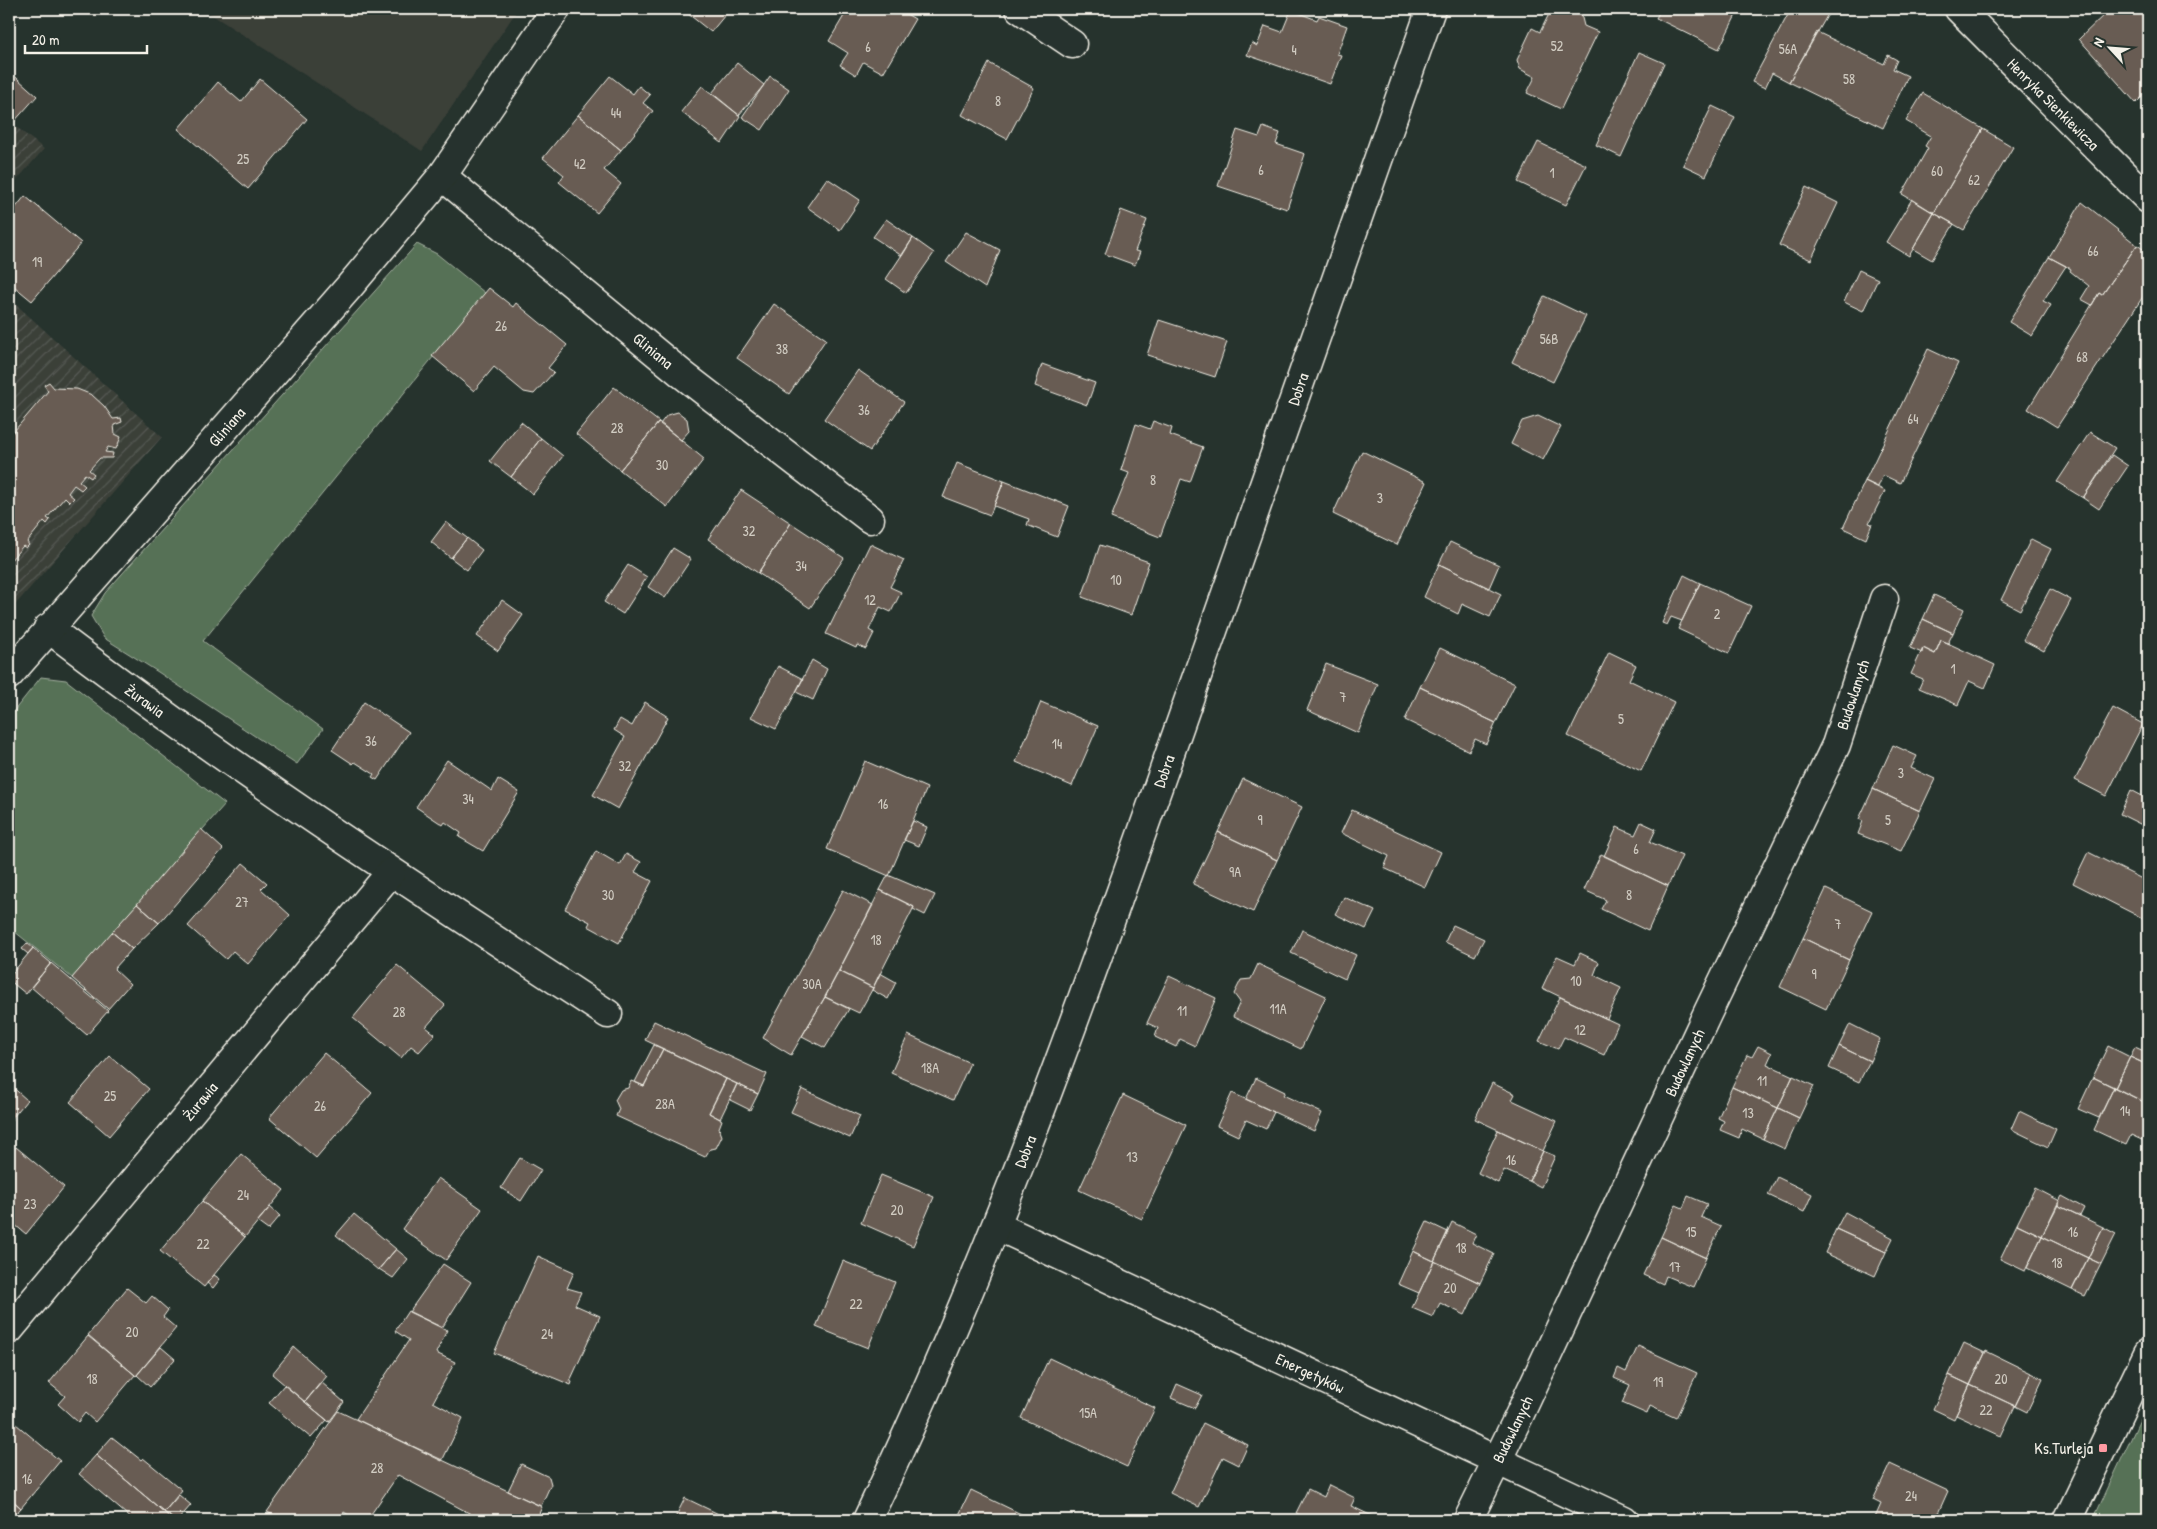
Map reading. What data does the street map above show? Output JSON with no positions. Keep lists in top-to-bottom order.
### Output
{
  "streets": {
    "street": [
      "Henryka Sienkiewicza",
      "Gliniana",
      "Dobra",
      "Budowlanych",
      "Żurawia",
      "Energetyków"
    ]
  },
  "crossings": [
    ["Gliniana", "Żurawia"],
    ["Dobra", "Energetyków"],
    ["Budowlanych", "Energetyków"]
  ],
  "places": {
    "transit": ["Ks.Turleja"]
  },
  "house_numbers": [
    "52",
    "6",
    "56A",
    "4",
    "58",
    "8",
    "44",
    "25",
    "42",
    "6",
    "60",
    "1",
    "62",
    "66",
    "19",
    "26",
    "56B",
    "38",
    "68",
    "36",
    "64",
    "28",
    "30",
    "8",
    "3",
    "32",
    "34",
    "10",
    "12",
    "2",
    "1",
    "7",
    "5",
    "36",
    "14",
    "32",
    "3",
    "34",
    "16",
    "9",
    "5",
    "6",
    "9A",
    "30",
    "8",
    "27",
    "7",
    "18",
    "9",
    "10",
    "30A",
    "11A",
    "11",
    "28",
    "12",
    "18A",
    "11",
    "25",
    "28A",
    "26",
    "14",
    "13",
    "13",
    "16",
    "24",
    "23",
    "20",
    "15",
    "16",
    "22",
    "18",
    "18",
    "17",
    "20",
    "22",
    "20",
    "24",
    "18",
    "20",
    "19",
    "22",
    "15A",
    "28",
    "16",
    "24"
  ],
  "scale_bar": "20 m",
  "north": "top left"
}
